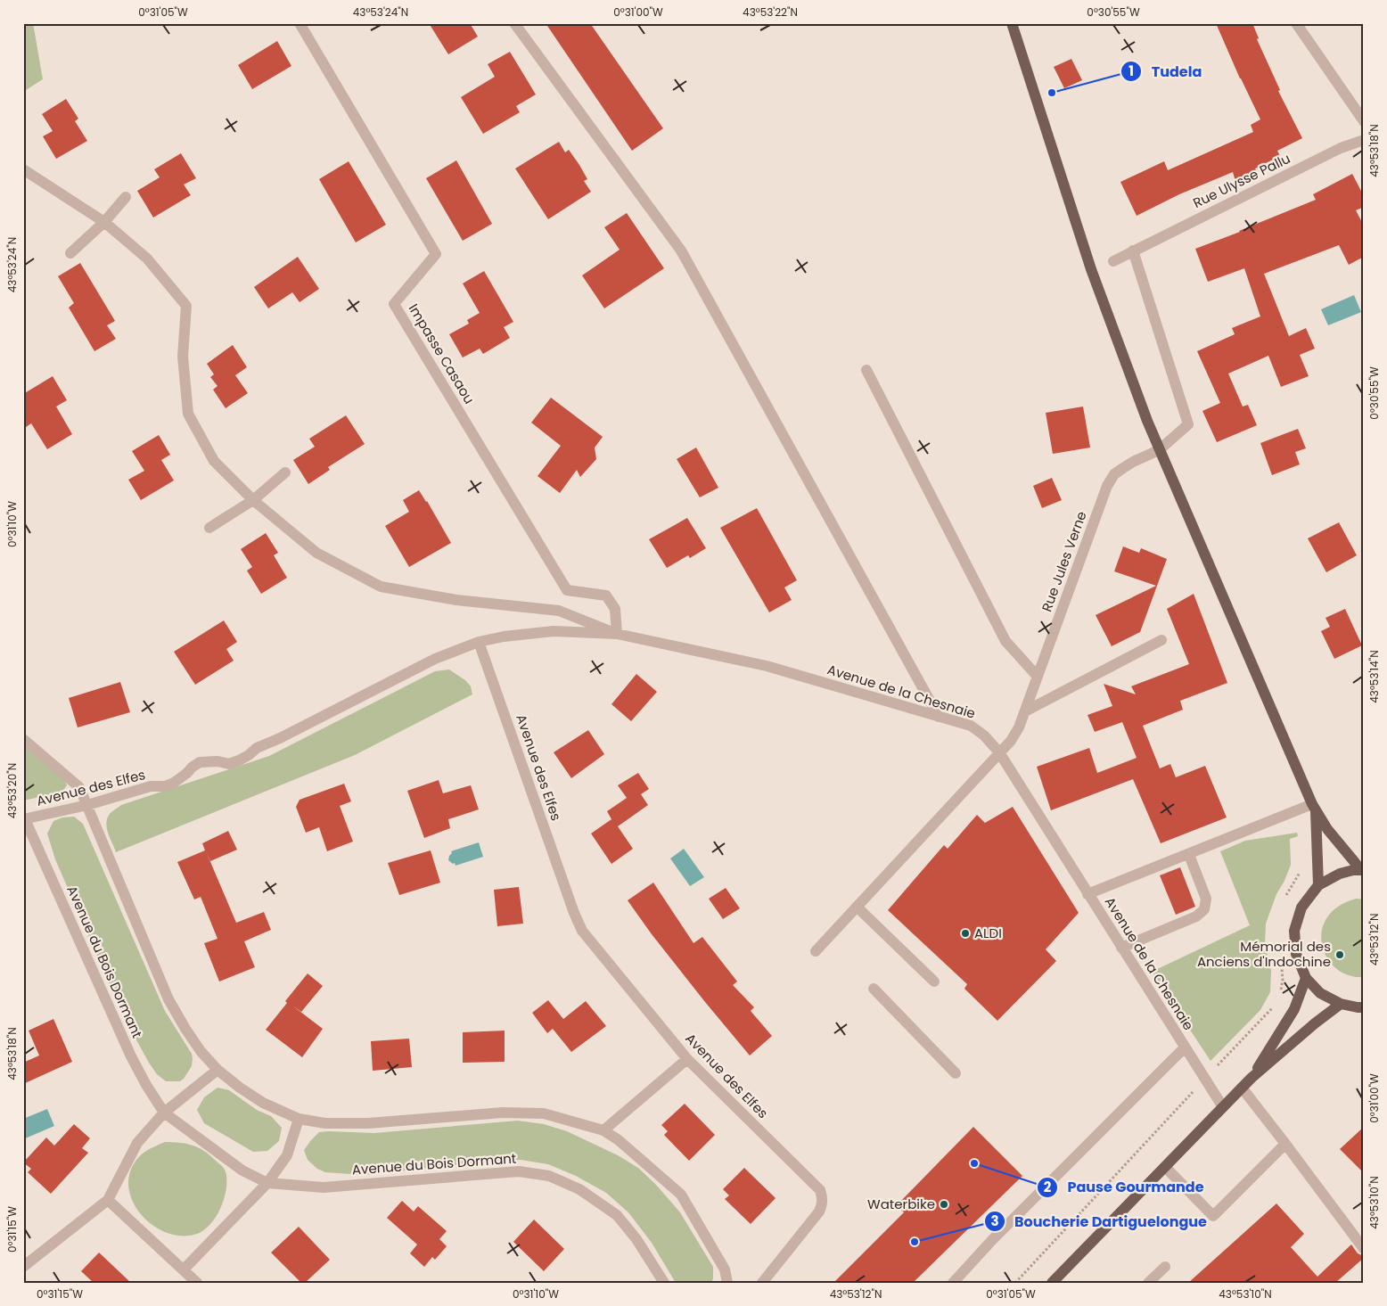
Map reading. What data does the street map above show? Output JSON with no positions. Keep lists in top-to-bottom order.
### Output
{
  "streets": {
    "street": [
      "Rue Ulysse Pallu",
      "Impasse Casaou",
      "Rue Jules Verne",
      "Avenue de la Chesnaie",
      "Avenue des Elfes",
      "Avenue du Bois Dormant"
    ]
  },
  "crossings": [
    ["Impasse Casaou", "Avenue de la Chesnaie"],
    ["Rue Jules Verne", "Avenue de la Chesnaie"],
    ["Avenue de la Chesnaie", "Avenue des Elfes"],
    ["Avenue des Elfes", "Avenue du Bois Dormant"]
  ],
  "places": [
    "Tudela",
    "ALDI",
    "Mémorial des Anciens d'Indochine",
    "Pause Gourmande",
    "Waterbike",
    "Boucherie Dartiguelongue"
  ],
  "coordinates": [
    "0°31'05\"W",
    "43°53'24\"N",
    "0°31'00\"W",
    "43°53'22\"N",
    "0°30'55\"W",
    "43°53'18\"N",
    "0°31'10\"W",
    "43°53'14\"N",
    "43°53'20\"N",
    "43°53'12\"N",
    "43°53'10\"N",
    "0°31'15\"W"
  ]
}
